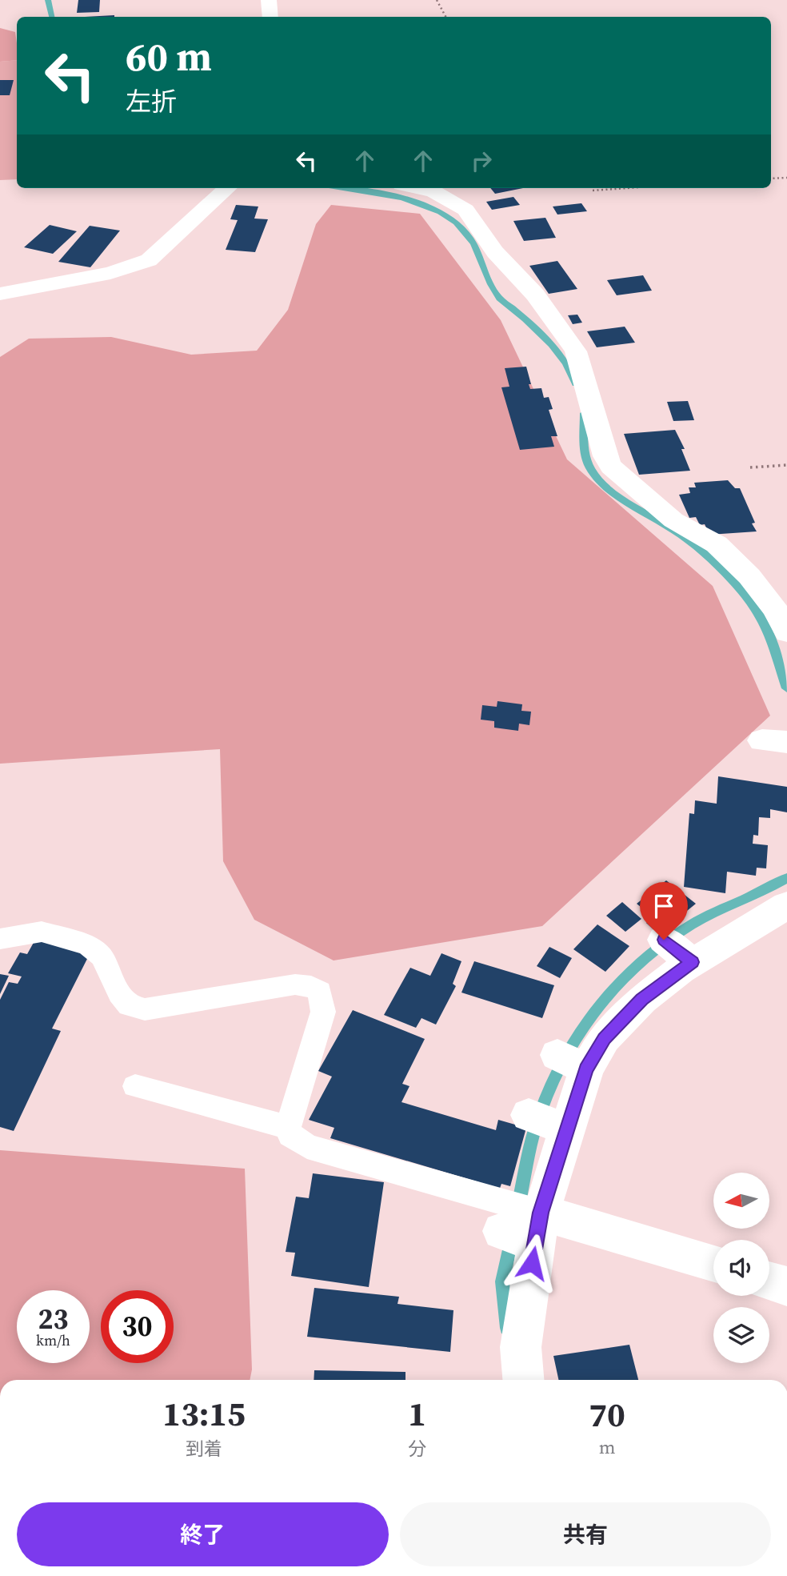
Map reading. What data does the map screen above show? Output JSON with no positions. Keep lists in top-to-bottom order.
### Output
{
  "north": "left",
  "page": {
    "turn": ["60 m", "左折"],
    "speed": "23 km/h",
    "limit": "30",
    "eta": [
      "13:15",
      "到着",
      "1",
      "分",
      "70",
      "m"
    ],
    "buttons": ["終了", "共有"]
  }
}
